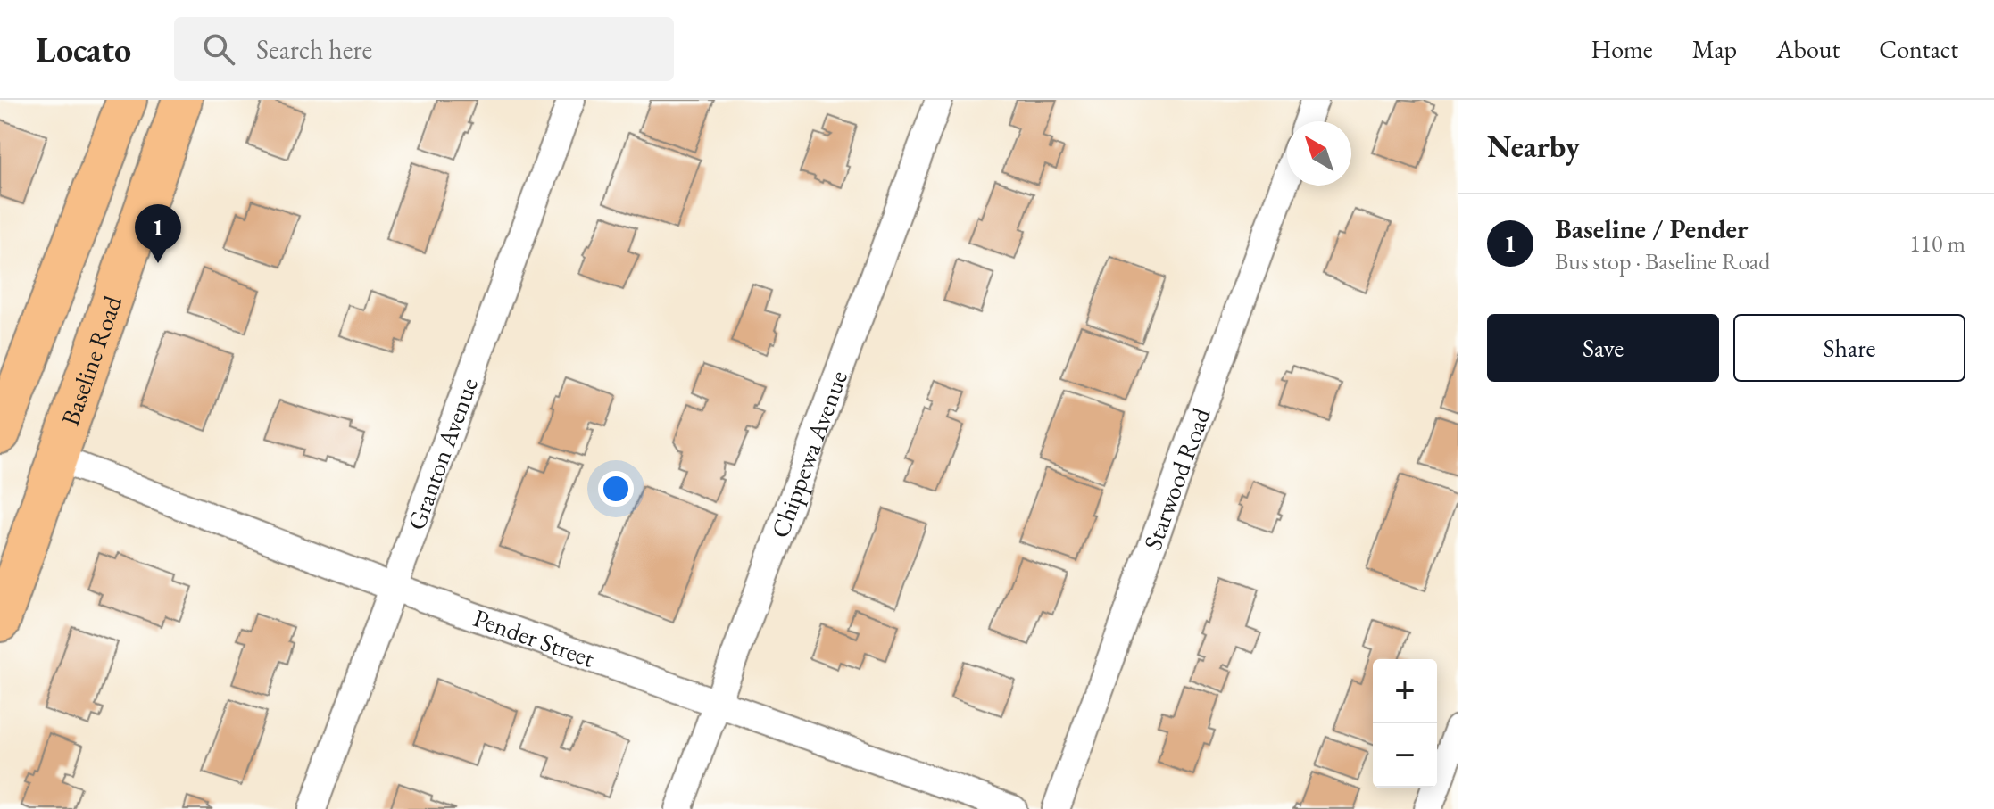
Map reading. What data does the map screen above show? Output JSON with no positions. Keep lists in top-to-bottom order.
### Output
{
  "streets": {
    "main road": ["Baseline Road"],
    "street": [
      "Chippewa Avenue",
      "Granton Avenue",
      "Starwood Road",
      "Pender Street"
    ]
  },
  "crossings": [
    ["Baseline Road", "Pender Street"],
    ["Chippewa Avenue", "Pender Street"],
    ["Granton Avenue", "Pender Street"]
  ],
  "north": "top left",
  "page": {
    "header": "Locato",
    "search": "Search here",
    "nav": [
      "Home",
      "Map",
      "About",
      "Contact"
    ],
    "heading": "Nearby",
    "list": [
      {
        "mark": "1",
        "name": "Baseline / Pender",
        "note": "Bus stop · Baseline Road",
        "value": "110 m"
      }
    ],
    "pins": "1",
    "buttons": ["Save", "Share"],
    "map_buttons": ["+", "−"]
  }
}
